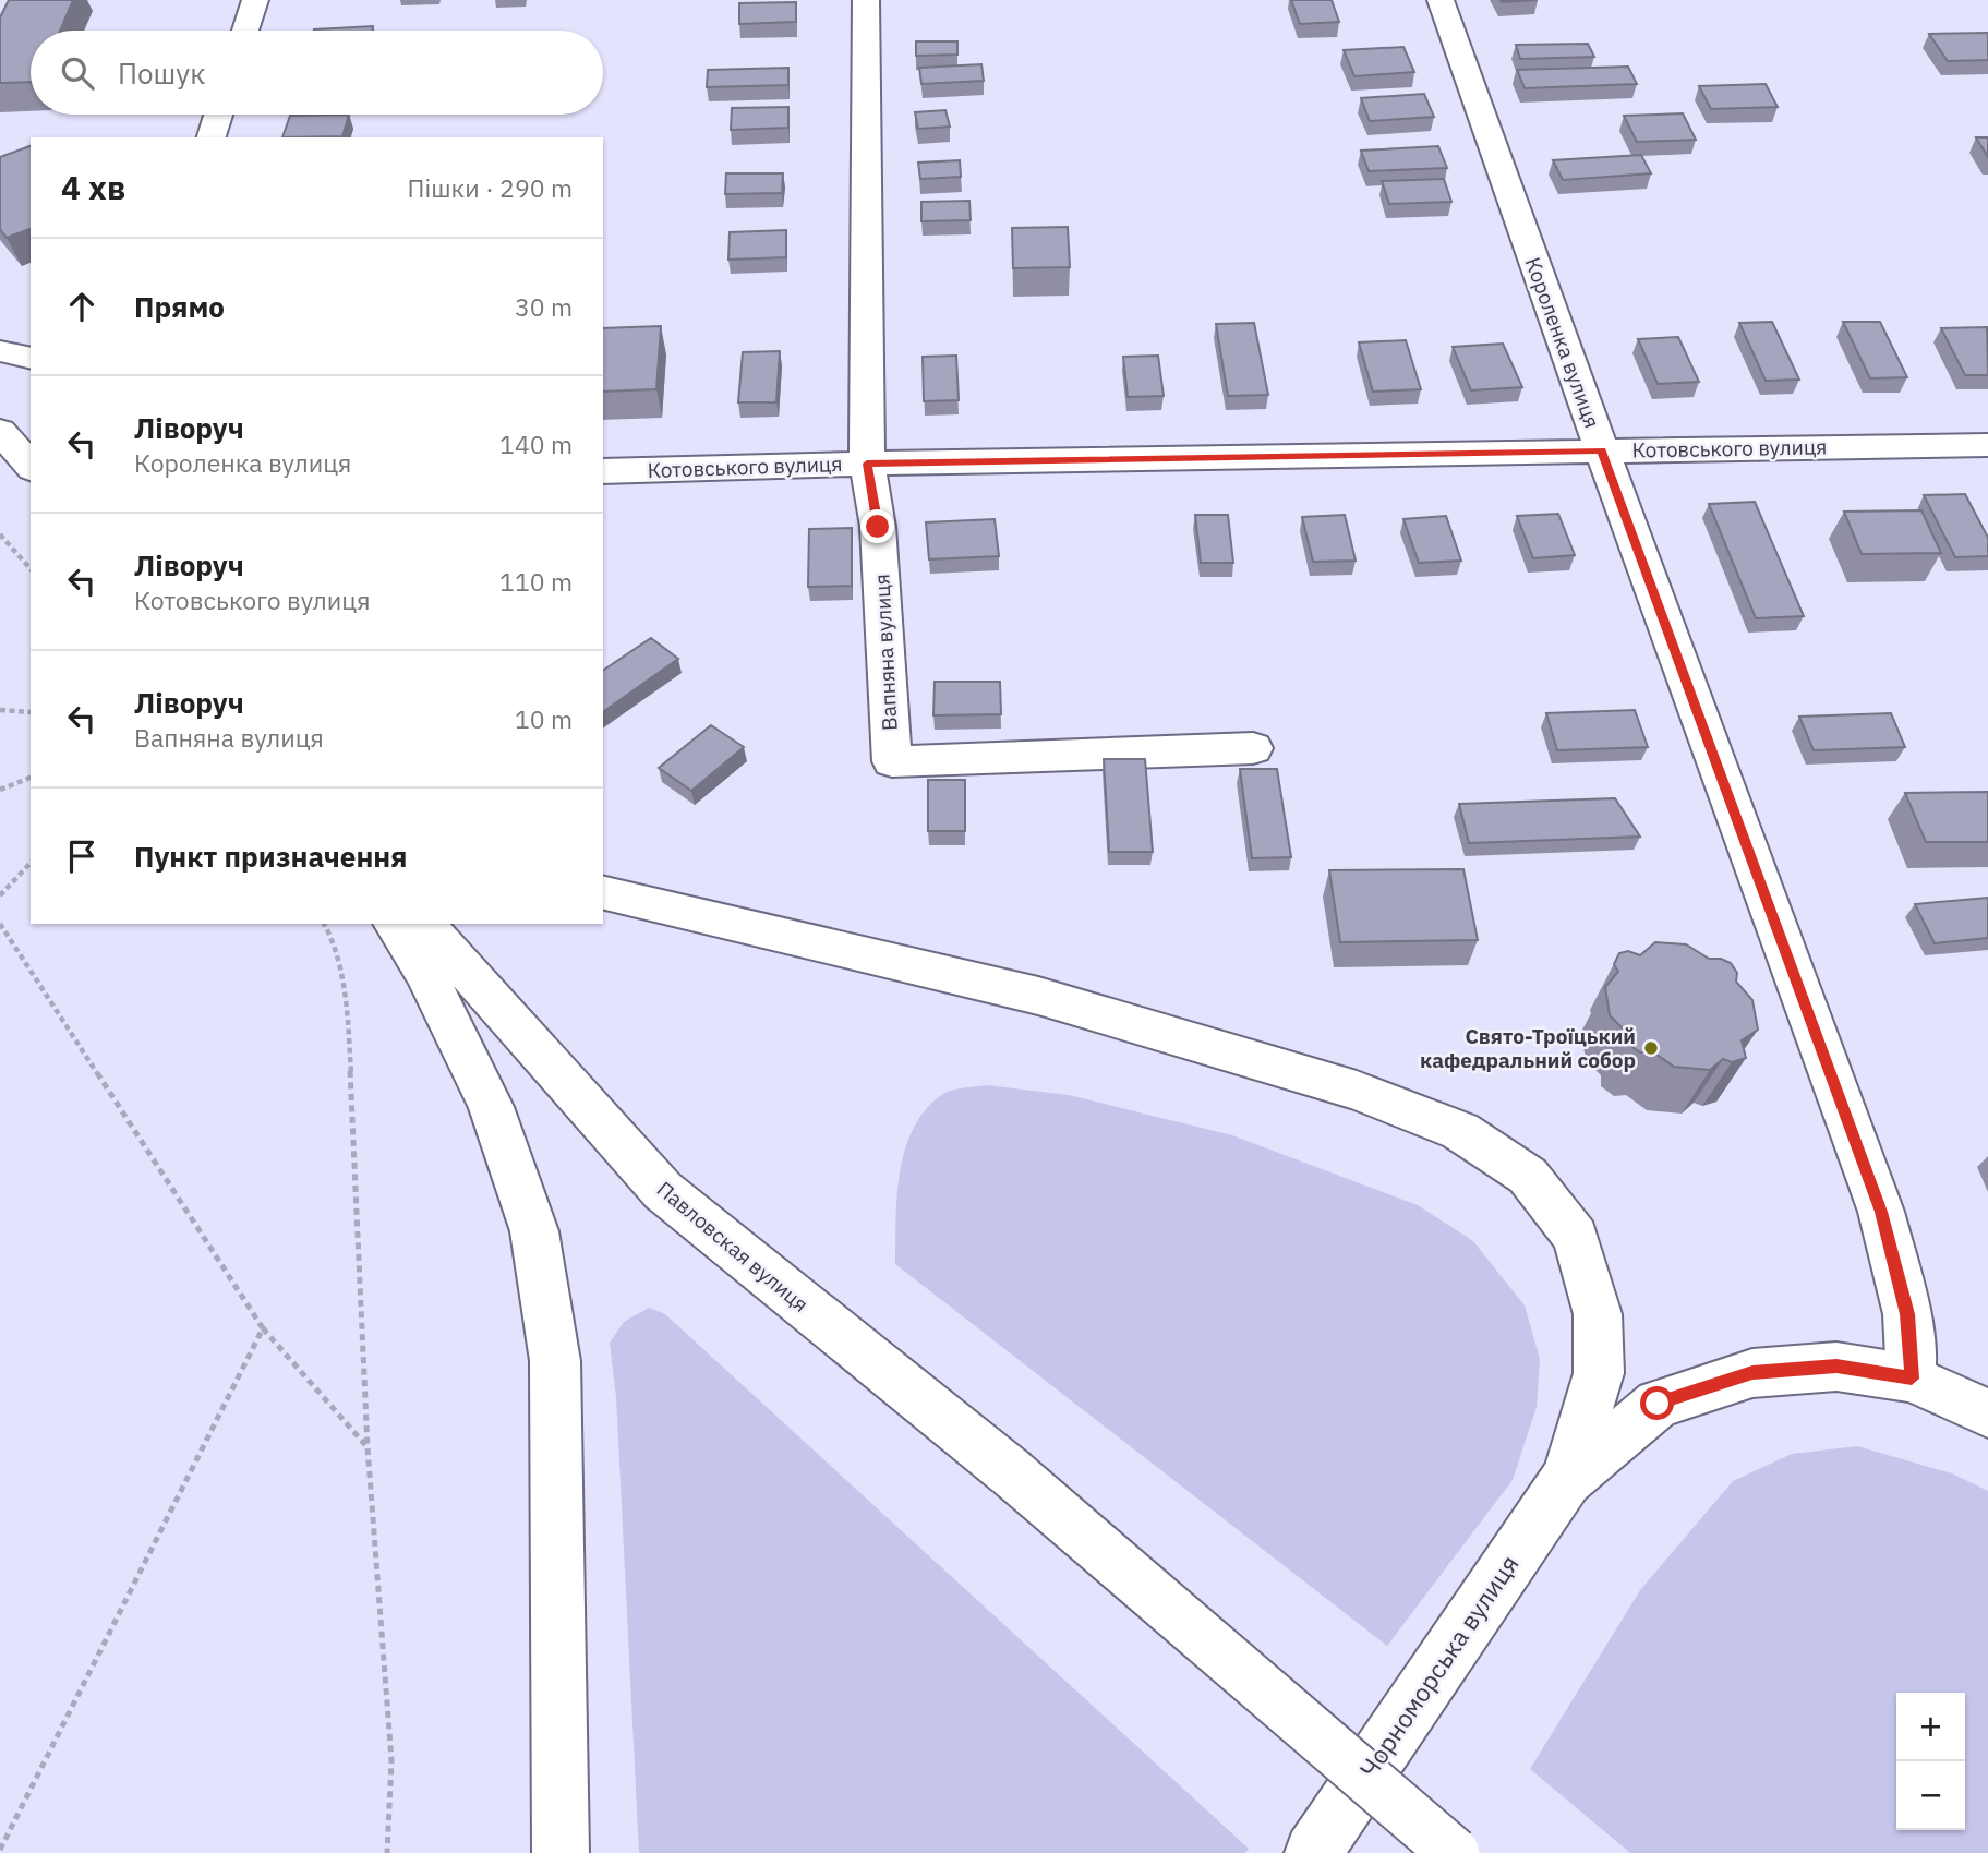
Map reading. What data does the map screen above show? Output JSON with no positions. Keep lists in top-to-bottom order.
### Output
{
  "streets": {
    "street": [
      "Короленка вулиця",
      "Котовського вулиця",
      "Вапняна вулиця",
      "Павловская вулиця",
      "Чорноморська вулиця"
    ]
  },
  "crossings": [
    ["Короленка вулиця", "Котовського вулиця"],
    ["Котовського вулиця", "Вапняна вулиця"]
  ],
  "places": ["Свято-Троїцький кафедральний собор"],
  "page": {
    "search": "Пошук",
    "heading": ["4 хв", "Пішки · 290 m"],
    "list": [
      ["Прямо", "30 m"],
      ["Ліворуч", "Короленка вулиця", "140 m"],
      ["Ліворуч", "Котовського вулиця", "110 m"],
      ["Ліворуч", "Вапняна вулиця", "10 m"],
      "Пункт призначення"
    ],
    "map_buttons": ["+", "−"]
  }
}
